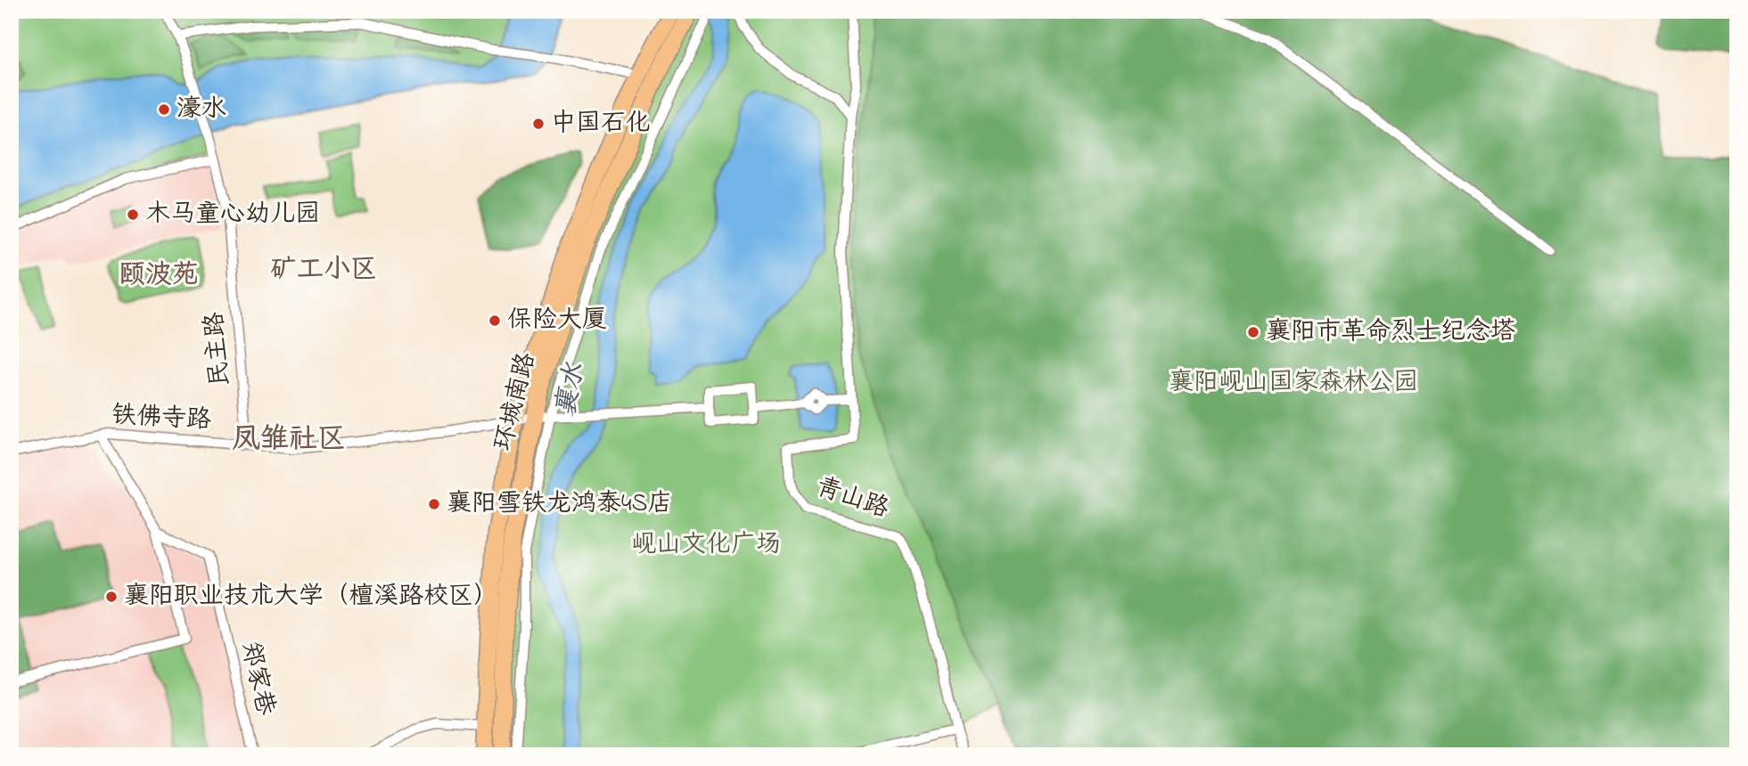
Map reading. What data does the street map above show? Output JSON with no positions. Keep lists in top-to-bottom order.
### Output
{
  "streets": {
    "highway": ["环城南路"],
    "street": [
      "民主路",
      "铁佛寺路",
      "青山路",
      "郑家巷"
    ]
  },
  "crossings": [
    ["民主路", "铁佛寺路"],
    ["环城南路", "铁佛寺路"]
  ],
  "districts": ["矿工小区", "颐波苑", "凤雏社区"],
  "water": ["襄水"],
  "parks": ["襄阳岘山国家森林公园", "岘山文化广场"],
  "places": [
    "濠水",
    "中国石化",
    "木马童心幼儿园",
    "保险大厦",
    "襄阳市革命烈士纪念塔",
    "襄阳雪铁龙鸿泰4S店",
    "襄阳职业技术大学（檀溪路校区）"
  ]
}
